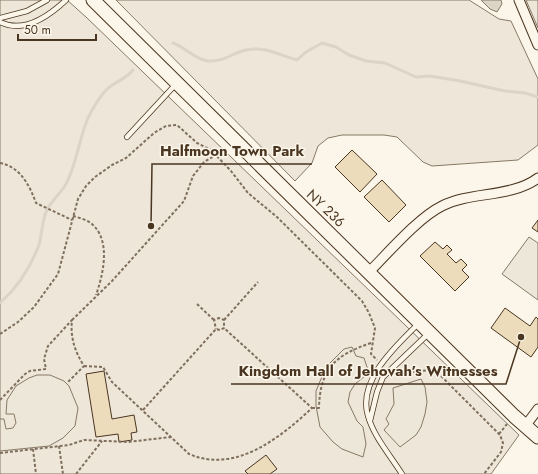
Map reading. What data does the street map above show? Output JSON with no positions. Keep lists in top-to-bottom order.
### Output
{
  "streets": {
    "main road": ["NY 236"]
  },
  "places": ["Halfmoon Town Park", "Kingdom Hall of Jehovah’s Witnesses"],
  "scale_bar": "50 m"
}
